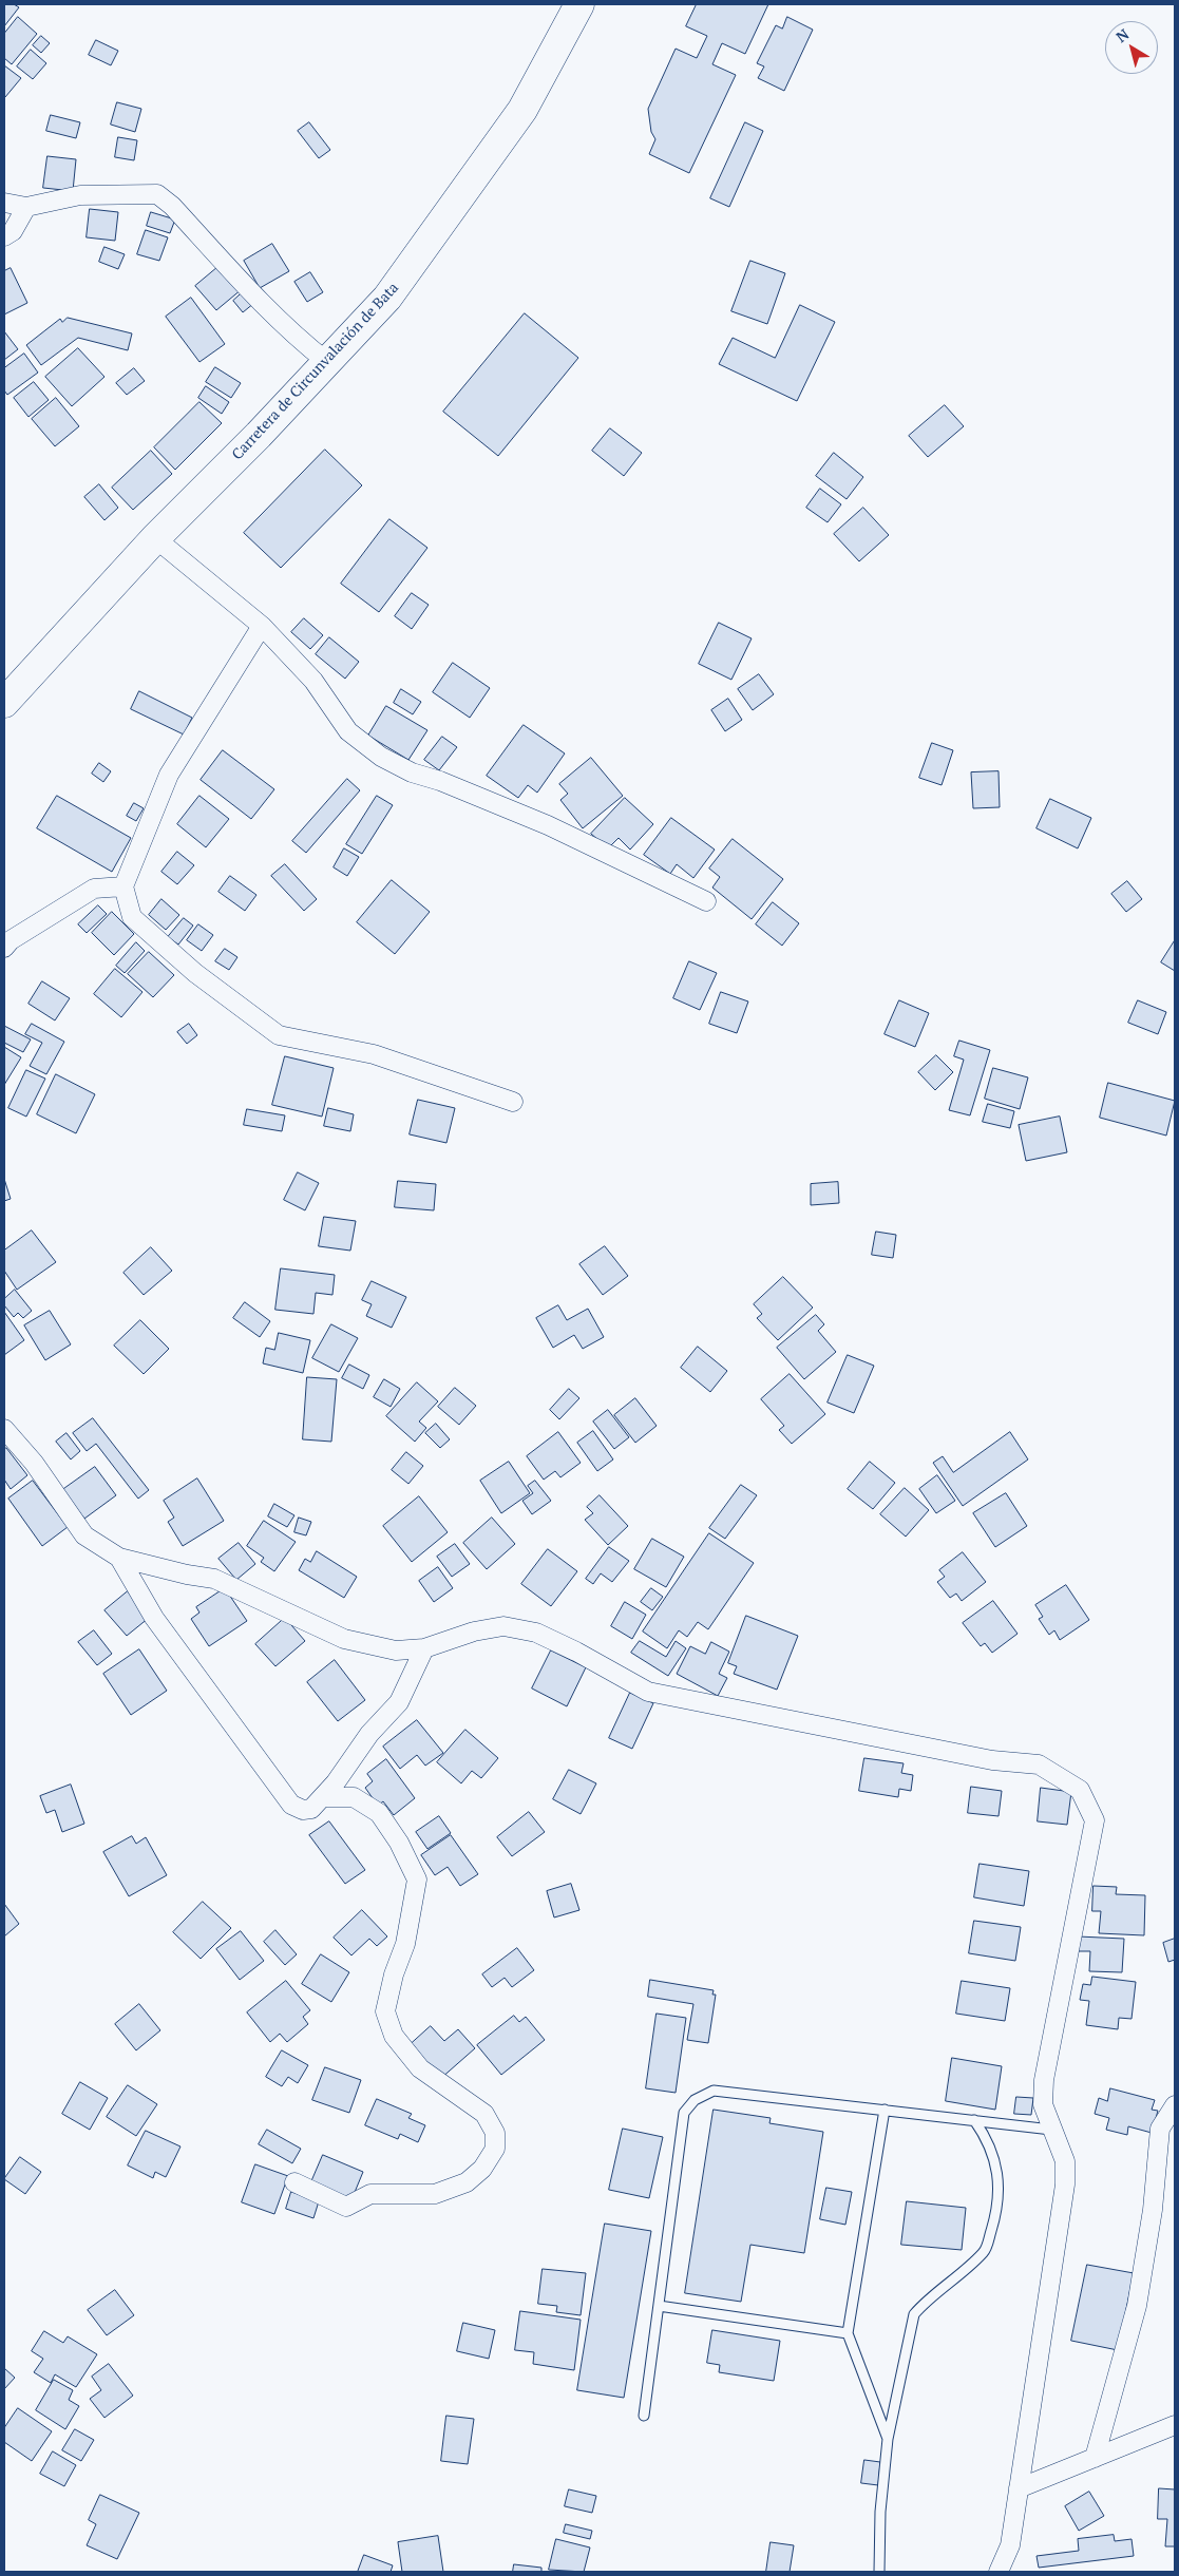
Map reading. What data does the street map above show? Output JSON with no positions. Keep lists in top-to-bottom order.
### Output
{
  "streets": {
    "main road": ["Carretera de Circunvalación de Bata"]
  },
  "north": "top left"
}
